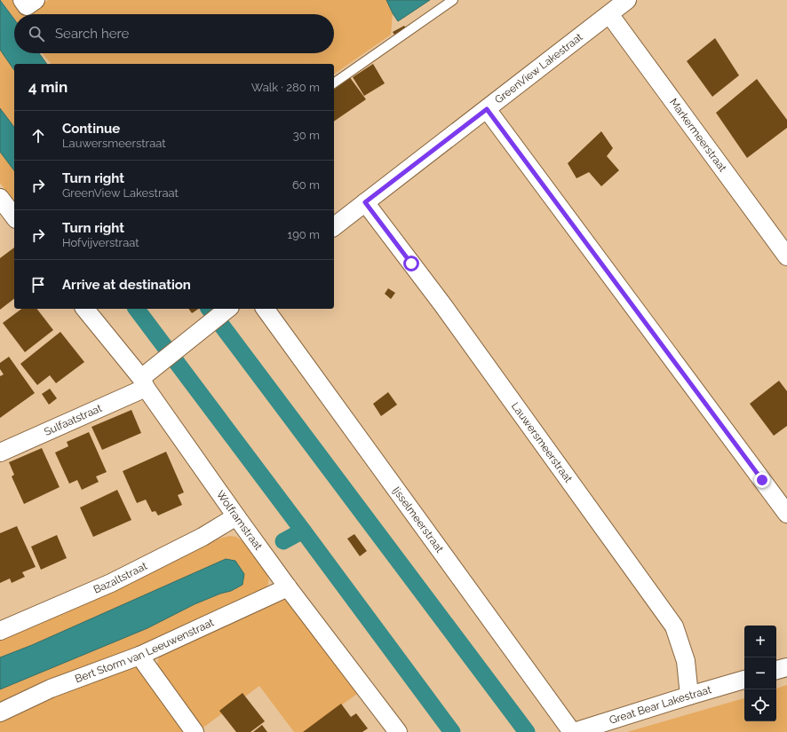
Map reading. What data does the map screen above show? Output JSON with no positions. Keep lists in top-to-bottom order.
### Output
{
  "streets": {
    "street": [
      "GreenView Lakestraat",
      "Markermeerstraat",
      "Sulfaatstraat",
      "Lauwersmeerstraat",
      "Wolframstraat",
      "Ijsselmeerstraat",
      "Bazaltstraat",
      "Bert Storm van Leeuwenstraat",
      "Great Bear Lakestraat"
    ]
  },
  "crossings": [
    ["GreenView Lakestraat", "Markermeerstraat"],
    ["GreenView Lakestraat", "Lauwersmeerstraat"],
    ["Sulfaatstraat", "Wolframstraat"],
    ["Lauwersmeerstraat", "Great Bear Lakestraat"],
    ["Wolframstraat", "Bazaltstraat"],
    ["Wolframstraat", "Bert Storm van Leeuwenstraat"],
    ["Ijsselmeerstraat", "Great Bear Lakestraat"]
  ],
  "page": {
    "search": "Search here",
    "heading": ["4 min", "Walk · 280 m"],
    "list": [
      ["Continue", "Lauwersmeerstraat", "30 m"],
      ["Turn right", "GreenView Lakestraat", "60 m"],
      ["Turn right", "Hofvijverstraat", "190 m"],
      "Arrive at destination"
    ],
    "map_buttons": ["+", "−"]
  }
}
